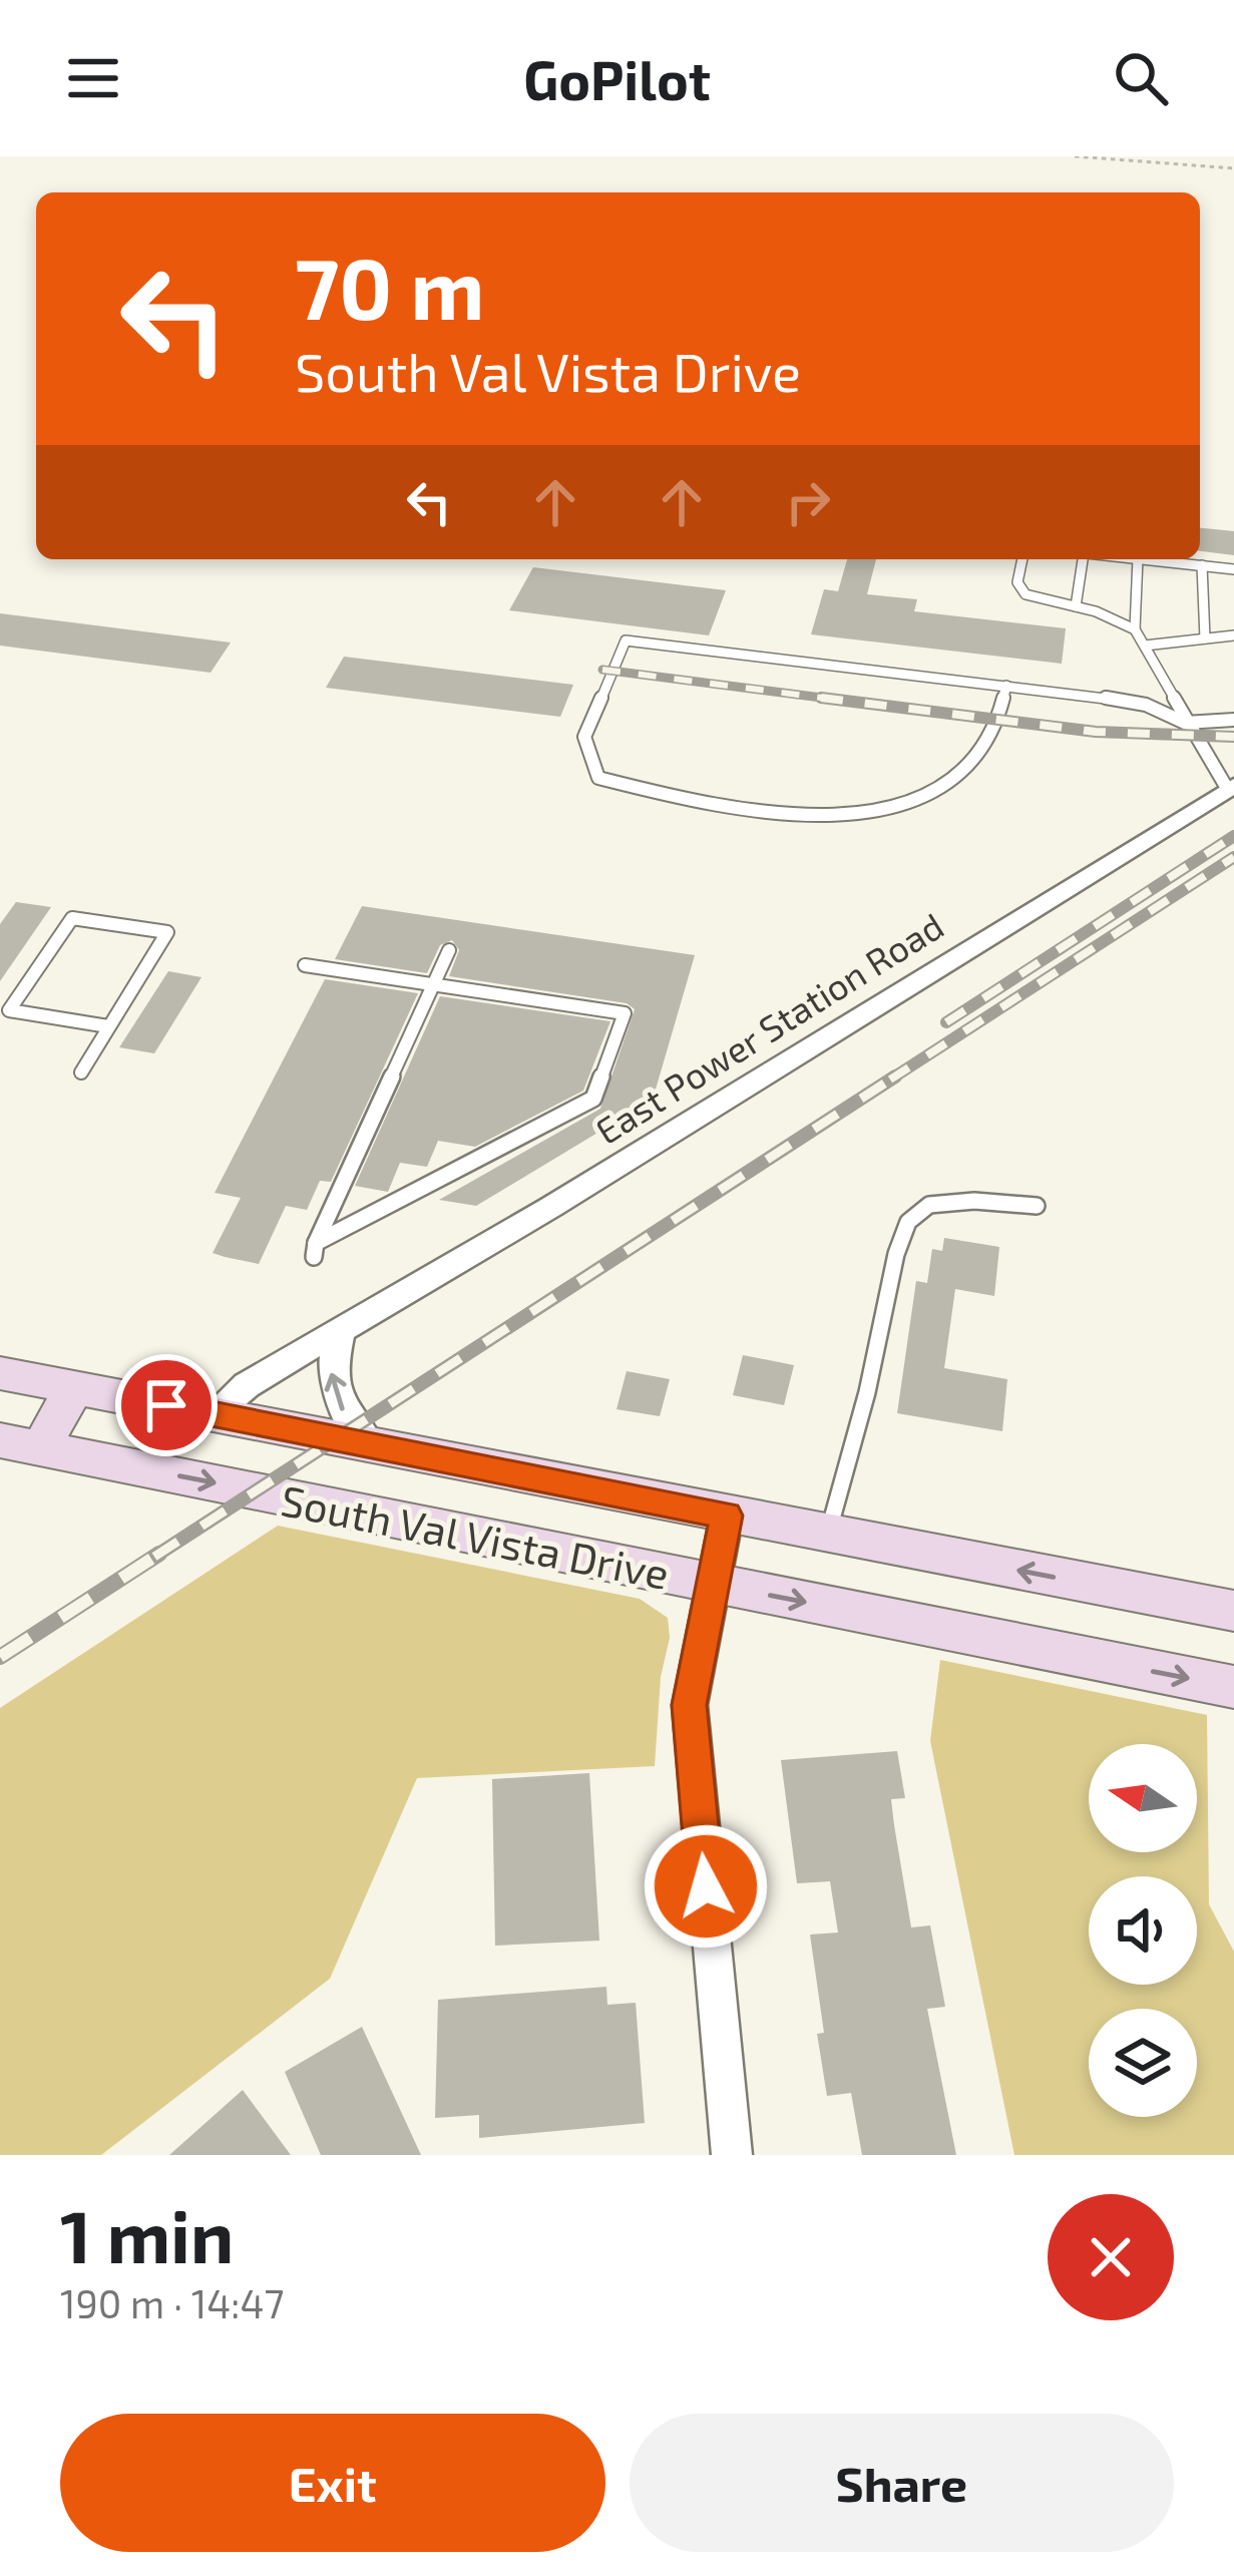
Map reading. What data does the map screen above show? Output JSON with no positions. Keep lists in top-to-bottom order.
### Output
{
  "streets": {
    "main road": ["South Val Vista Drive"],
    "street": ["East Power Station Road"]
  },
  "crossings": [
    ["East Power Station Road", "South Val Vista Drive"]
  ],
  "north": "left",
  "page": {
    "header": "GoPilot",
    "turn": ["70 m", "South Val Vista Drive"],
    "heading": ["1 min", "190 m · 14:47"],
    "buttons": ["Exit", "Share"]
  }
}
